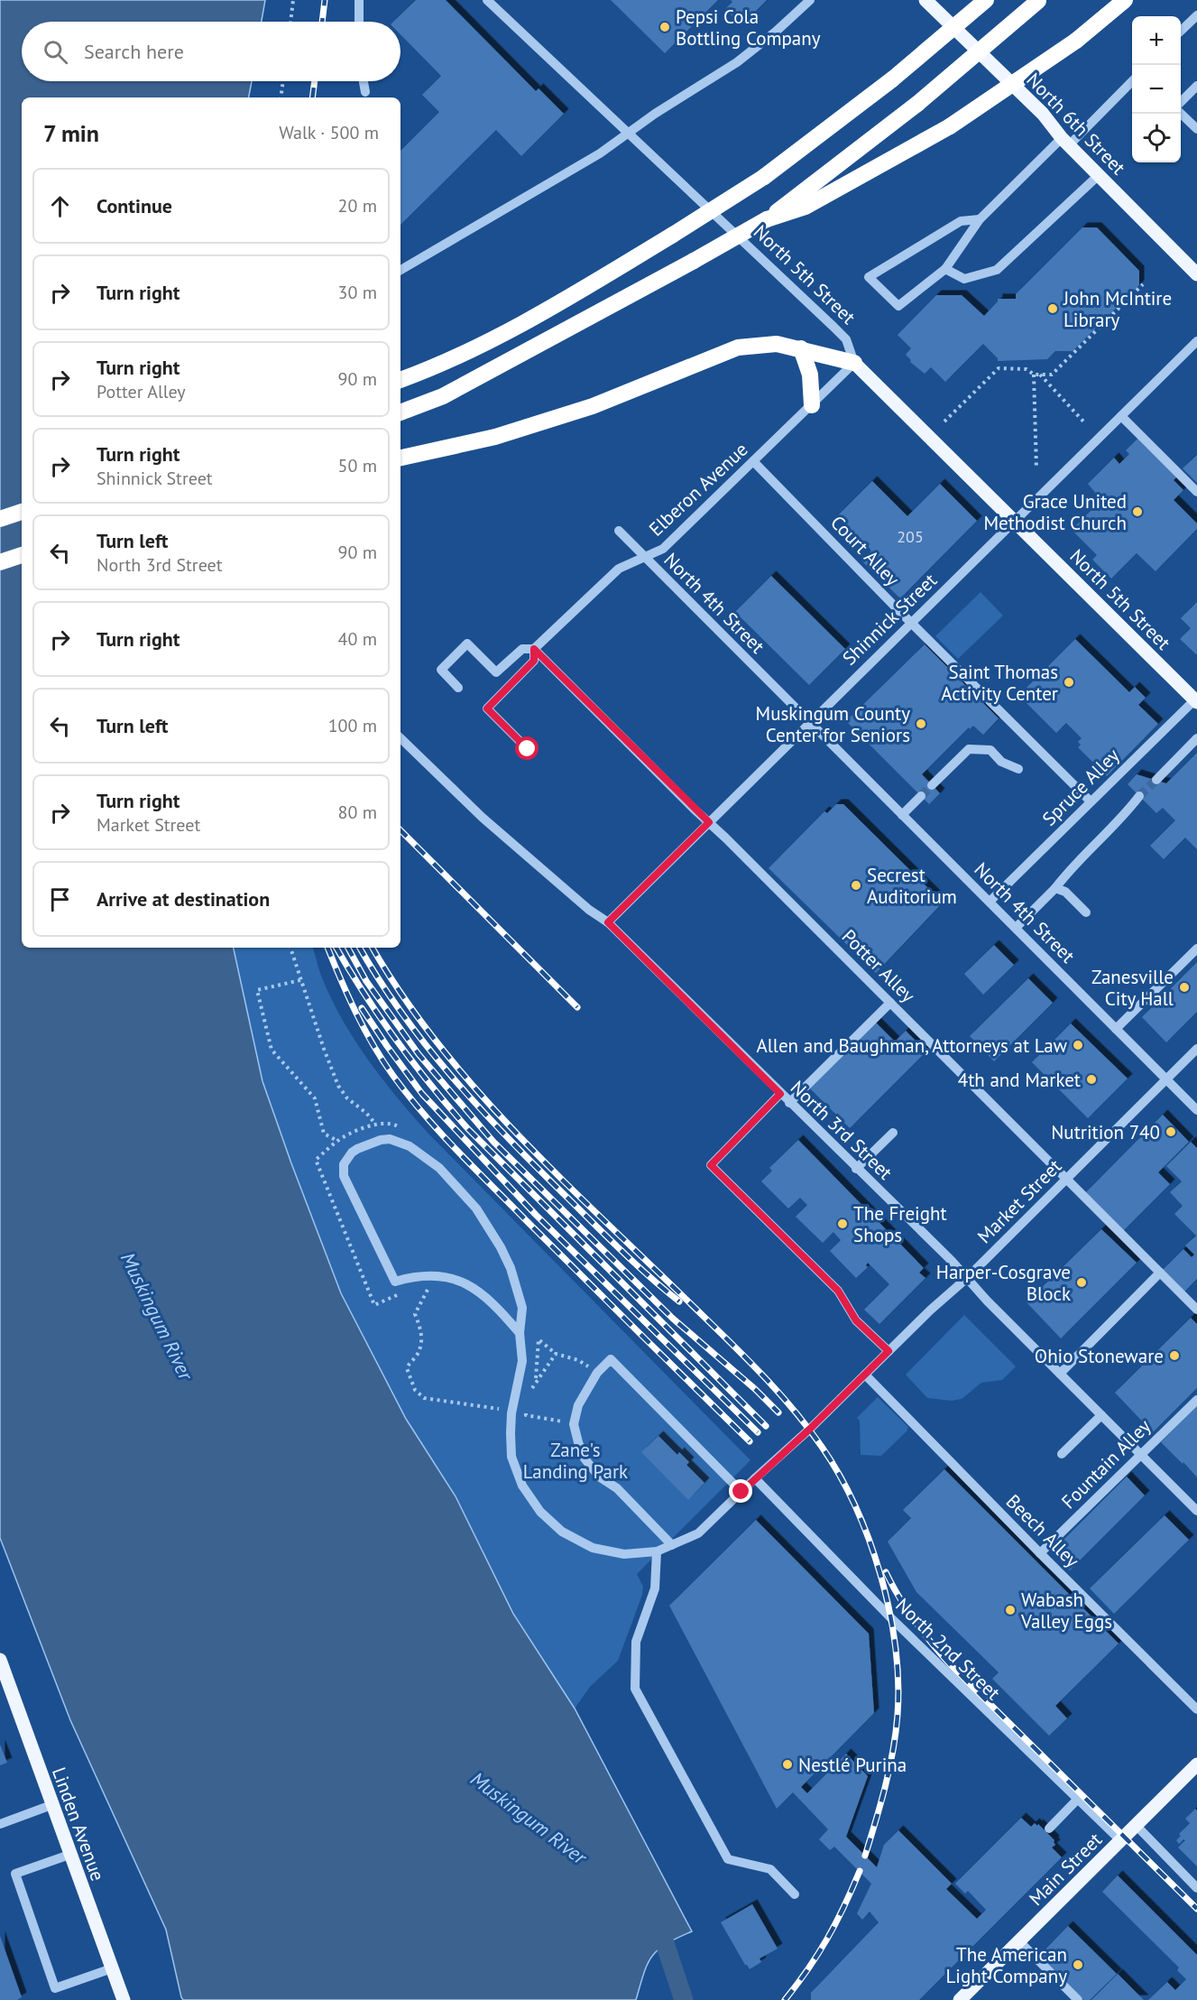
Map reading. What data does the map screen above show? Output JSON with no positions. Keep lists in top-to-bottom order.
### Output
{
  "streets": {
    "main road": [
      "North 6th Street",
      "North 5th Street",
      "Linden Avenue",
      "Main Street"
    ],
    "street": [
      "Elberon Avenue",
      "Court Alley",
      "North 4th Street",
      "Shinnick Street",
      "Spruce Alley",
      "Potter Alley",
      "North 3rd Street",
      "Market Street",
      "Fountain Alley",
      "Beech Alley",
      "North 2nd Street"
    ]
  },
  "crossings": [
    ["North 5th Street", "Elberon Avenue"],
    ["North 5th Street", "Shinnick Street"],
    ["North 5th Street", "Spruce Alley"],
    ["Elberon Avenue", "Court Alley"],
    ["Elberon Avenue", "North 4th Street"],
    ["Elberon Avenue", "Potter Alley"],
    ["Court Alley", "Shinnick Street"],
    ["Court Alley", "Spruce Alley"],
    ["North 4th Street", "Shinnick Street"],
    ["North 4th Street", "Spruce Alley"],
    ["North 4th Street", "Market Street"],
    ["Shinnick Street", "Potter Alley"],
    ["Shinnick Street", "North 3rd Street"],
    ["Potter Alley", "Market Street"],
    ["North 3rd Street", "Market Street"],
    ["North 3rd Street", "Fountain Alley"],
    ["Market Street", "Beech Alley"],
    ["Market Street", "North 2nd Street"],
    ["Fountain Alley", "Beech Alley"],
    ["North 2nd Street", "Main Street"]
  ],
  "water": ["Muskingum River"],
  "parks": ["Zane's Landing Park"],
  "places": [
    "Pepsi Cola Bottling Company",
    "John McIntire Library",
    "Grace United Methodist Church",
    "Saint Thomas Activity Center",
    "Muskingum County Center for Seniors",
    "Secrest Auditorium",
    "Zanesville City Hall",
    "Allen and Baughman, Attorneys at Law",
    "4th and Market",
    "Nutrition 740",
    "The Freight Shops",
    "Harper-Cosgrave Block",
    "Ohio Stoneware",
    "Wabash Valley Eggs",
    "Nestlé Purina",
    "The American Light Company"
  ],
  "house_numbers": ["205"],
  "page": {
    "map_buttons": ["+", "−"],
    "search": "Search here",
    "heading": ["7 min", "Walk · 500 m"],
    "list": [
      ["Continue", "20 m"],
      ["Turn right", "30 m"],
      ["Turn right", "Potter Alley", "90 m"],
      ["Turn right", "Shinnick Street", "50 m"],
      ["Turn left", "North 3rd Street", "90 m"],
      ["Turn right", "40 m"],
      ["Turn left", "100 m"],
      ["Turn right", "Market Street", "80 m"],
      "Arrive at destination"
    ]
  }
}
